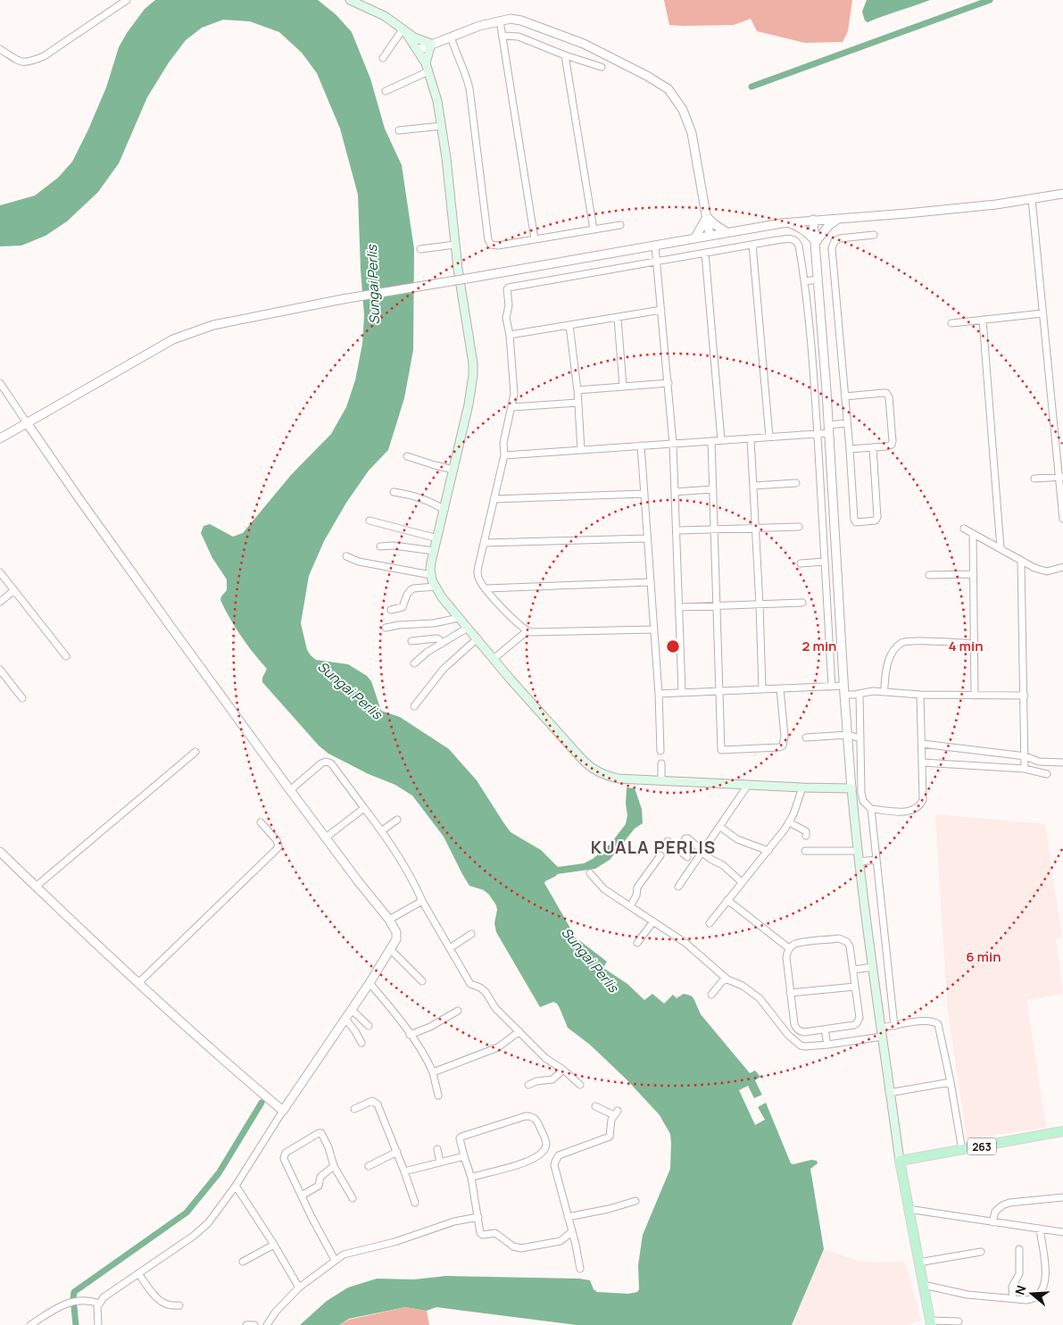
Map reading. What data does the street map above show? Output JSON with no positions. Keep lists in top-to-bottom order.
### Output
{
  "streets": {
    "main road": ["263"]
  },
  "districts": ["KUALA PERLIS"],
  "water": ["Sungai Perlis"],
  "north": "left",
  "rings": ["2 min", "4 min", "6 min"]
}
